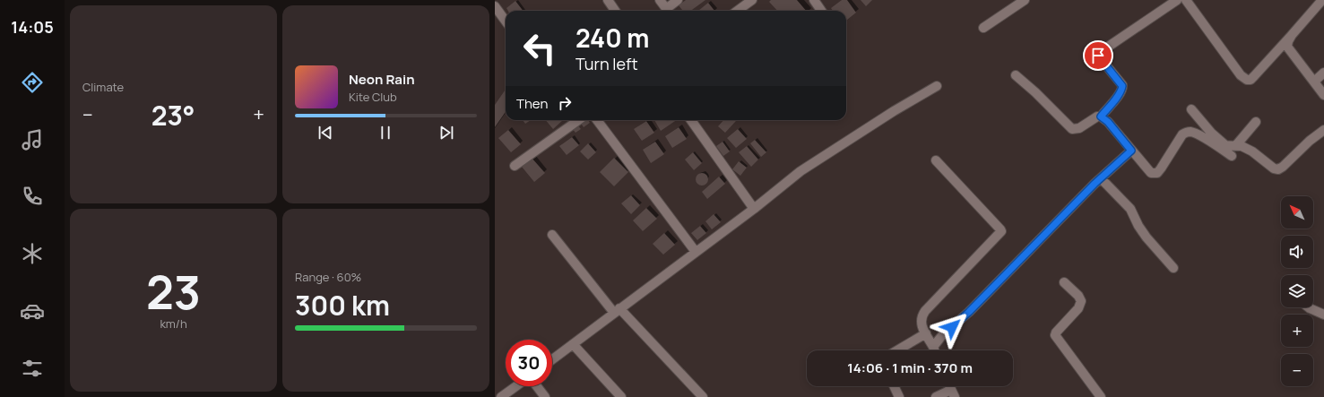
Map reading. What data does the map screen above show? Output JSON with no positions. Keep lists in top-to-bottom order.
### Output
{
  "north": "top left",
  "page": {
    "tabs": "14:05",
    "tile": [
      "Climate",
      ["23", "km/h"],
      ["Range · 60%", "300 km"]
    ],
    "turn": ["240 m", "Turn left"],
    "song": ["Neon Rain", "Kite Club"],
    "then": "Then",
    "heat": ["−", "23°", "+"],
    "map_buttons": ["+", "−"],
    "limit": "30",
    "trip": "14:06 · 1 min · 370 m"
  }
}
